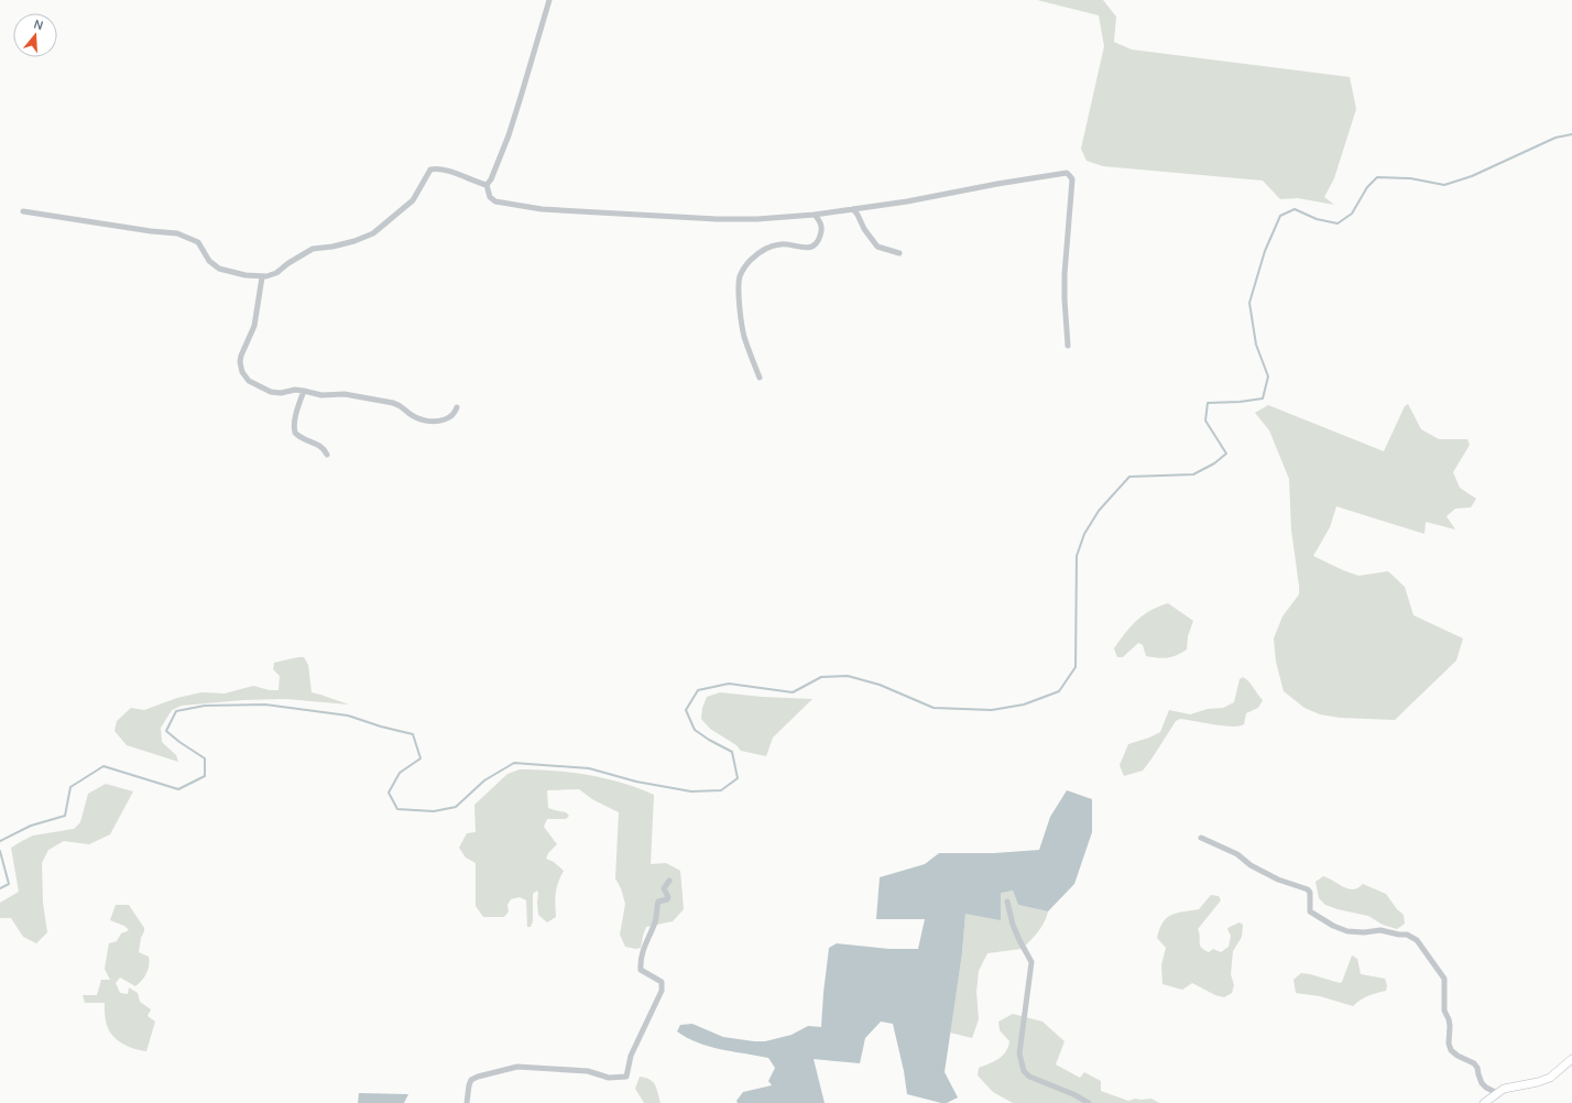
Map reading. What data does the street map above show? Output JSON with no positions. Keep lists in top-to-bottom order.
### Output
{
  "north": "top"
}
